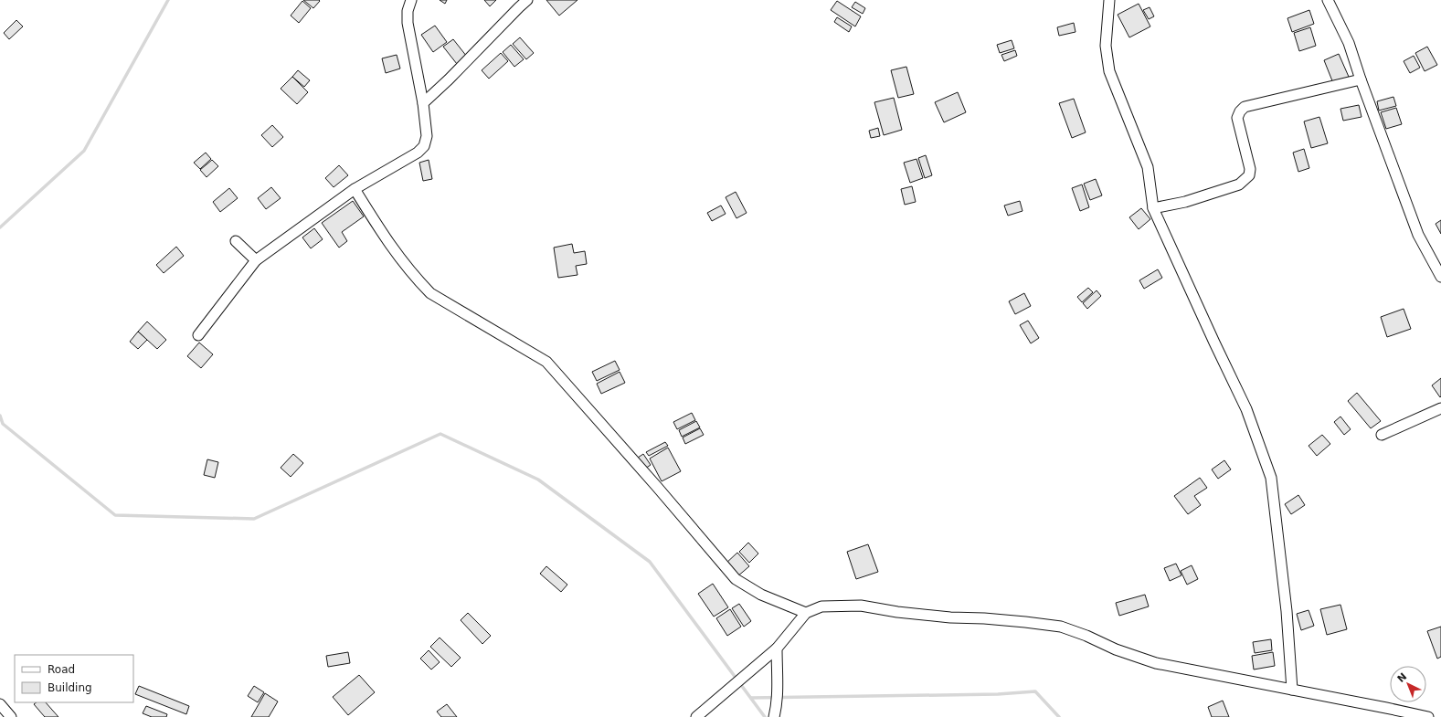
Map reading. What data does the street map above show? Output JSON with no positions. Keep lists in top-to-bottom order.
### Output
{
  "legend": ["Road", "Building"],
  "north": "top left"
}
